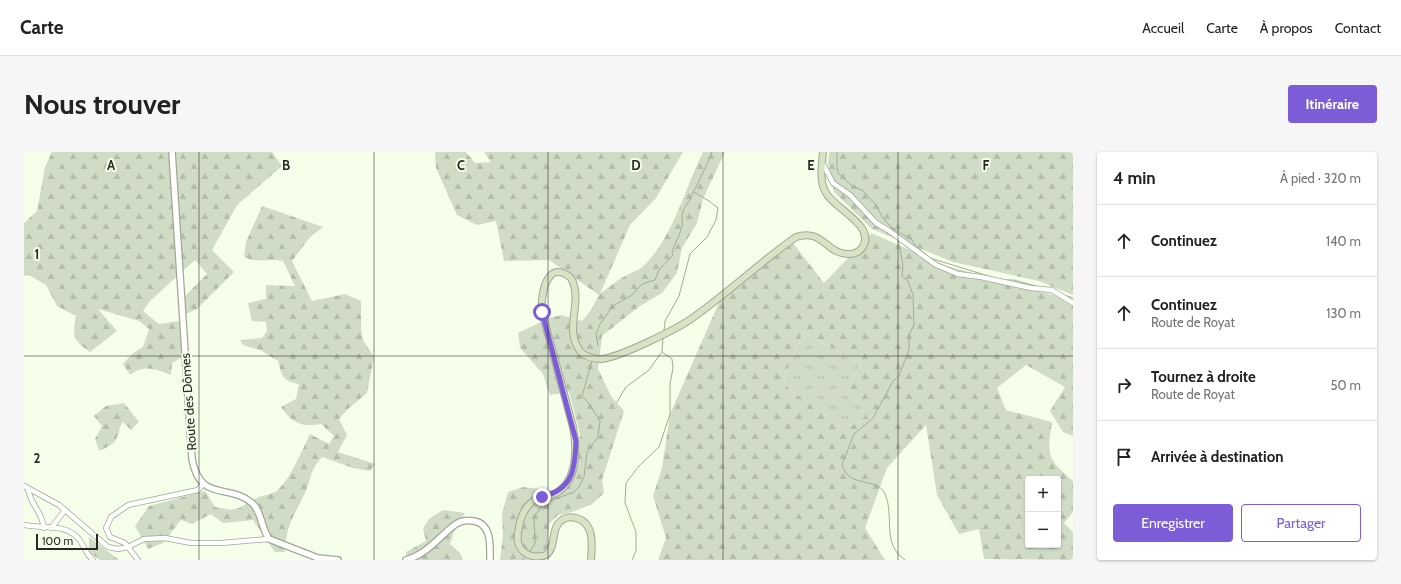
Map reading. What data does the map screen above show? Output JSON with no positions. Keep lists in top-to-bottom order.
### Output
{
  "streets": {
    "street": ["Route des Dômes"]
  },
  "scale_bar": "100 m",
  "page": {
    "header": "Carte",
    "nav": [
      "Accueil",
      "Carte",
      "À propos",
      "Contact"
    ],
    "buttons": [
      "Itinéraire",
      ["Enregistrer", "Partager"]
    ],
    "title": "Nous trouver",
    "heading": ["4 min", "À pied · 320 m"],
    "list": [
      ["Continuez", "140 m"],
      ["Continuez", "Route de Royat", "130 m"],
      ["Tournez à droite", "Route de Royat", "50 m"],
      "Arrivée à destination"
    ],
    "map_buttons": ["+", "−"],
    "scale": "100 m"
  },
  "grid": {
    "columns": [
      "A",
      "B",
      "C",
      "D",
      "E",
      "F"
    ],
    "rows": ["1", "2"]
  }
}
